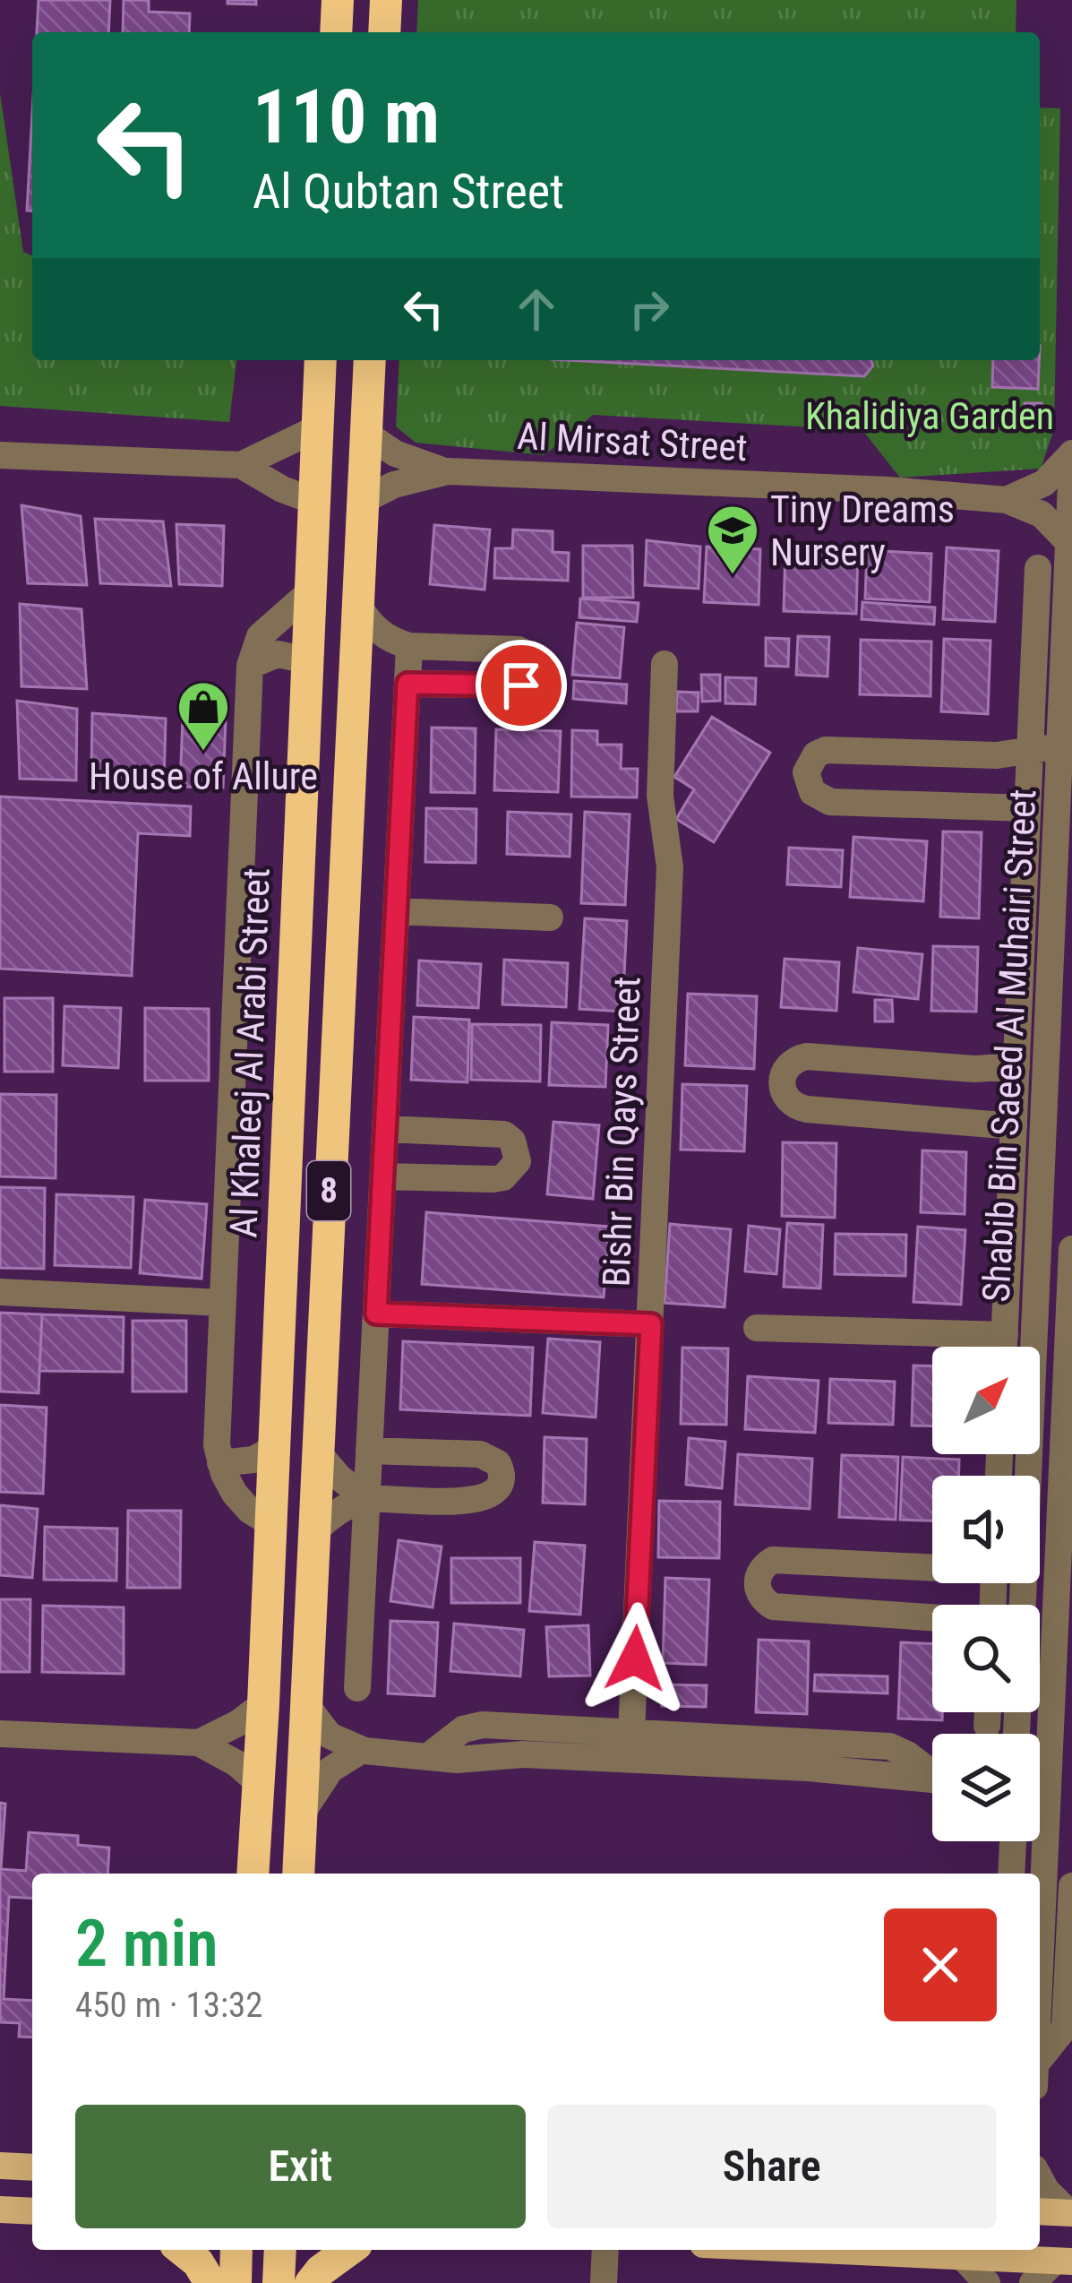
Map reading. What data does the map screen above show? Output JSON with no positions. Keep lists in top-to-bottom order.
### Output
{
  "streets": {
    "highway": ["Al Khaleej Al Arabi Street", "8"],
    "street": ["Al Mirsat Street", "Shabib Bin Saeed Al Muhairi Street", "Bishr Bin Qays Street"]
  },
  "crossings": [
    ["Al Mirsat Street", "Shabib Bin Saeed Al Muhairi Street"],
    ["Al Mirsat Street", "8"]
  ],
  "parks": ["Khalidiya Garden"],
  "places": {
    "school or university": ["Tiny Dreams Nursery"],
    "shop": ["House of Allure"]
  },
  "north": "top right",
  "page": {
    "turn": ["110 m", "Al Qubtan Street"],
    "heading": ["2 min", "450 m · 13:32"],
    "buttons": ["Exit", "Share"]
  }
}
